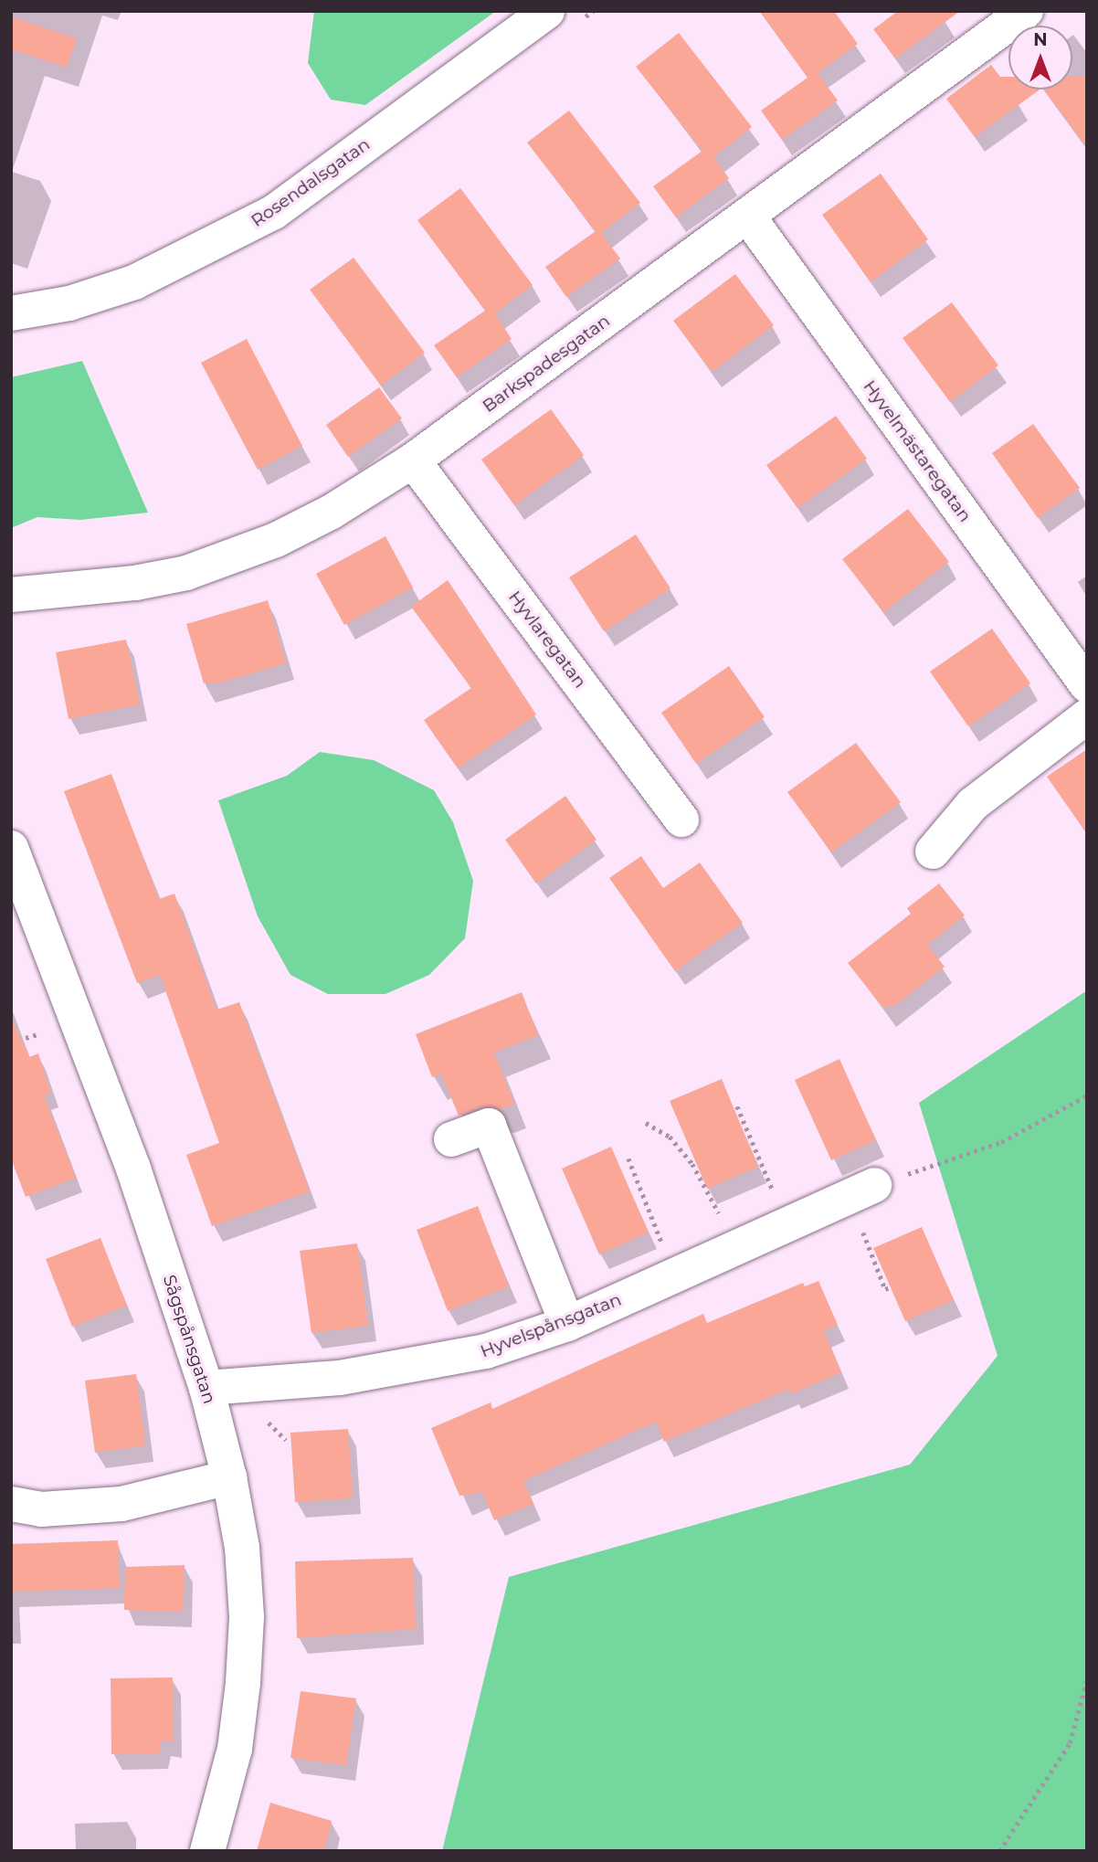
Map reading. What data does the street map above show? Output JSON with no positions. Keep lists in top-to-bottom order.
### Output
{
  "streets": {
    "street": [
      "Rosendalsgatan",
      "Barkspadesgatan",
      "Hyvelmästaregatan",
      "Hyvlaregatan",
      "Hyvelspånsgatan",
      "Sågspånsgatan"
    ]
  },
  "crossings": [
    ["Barkspadesgatan", "Hyvelmästaregatan"],
    ["Barkspadesgatan", "Hyvlaregatan"],
    ["Hyvelspånsgatan", "Sågspånsgatan"]
  ],
  "north": "top"
}
